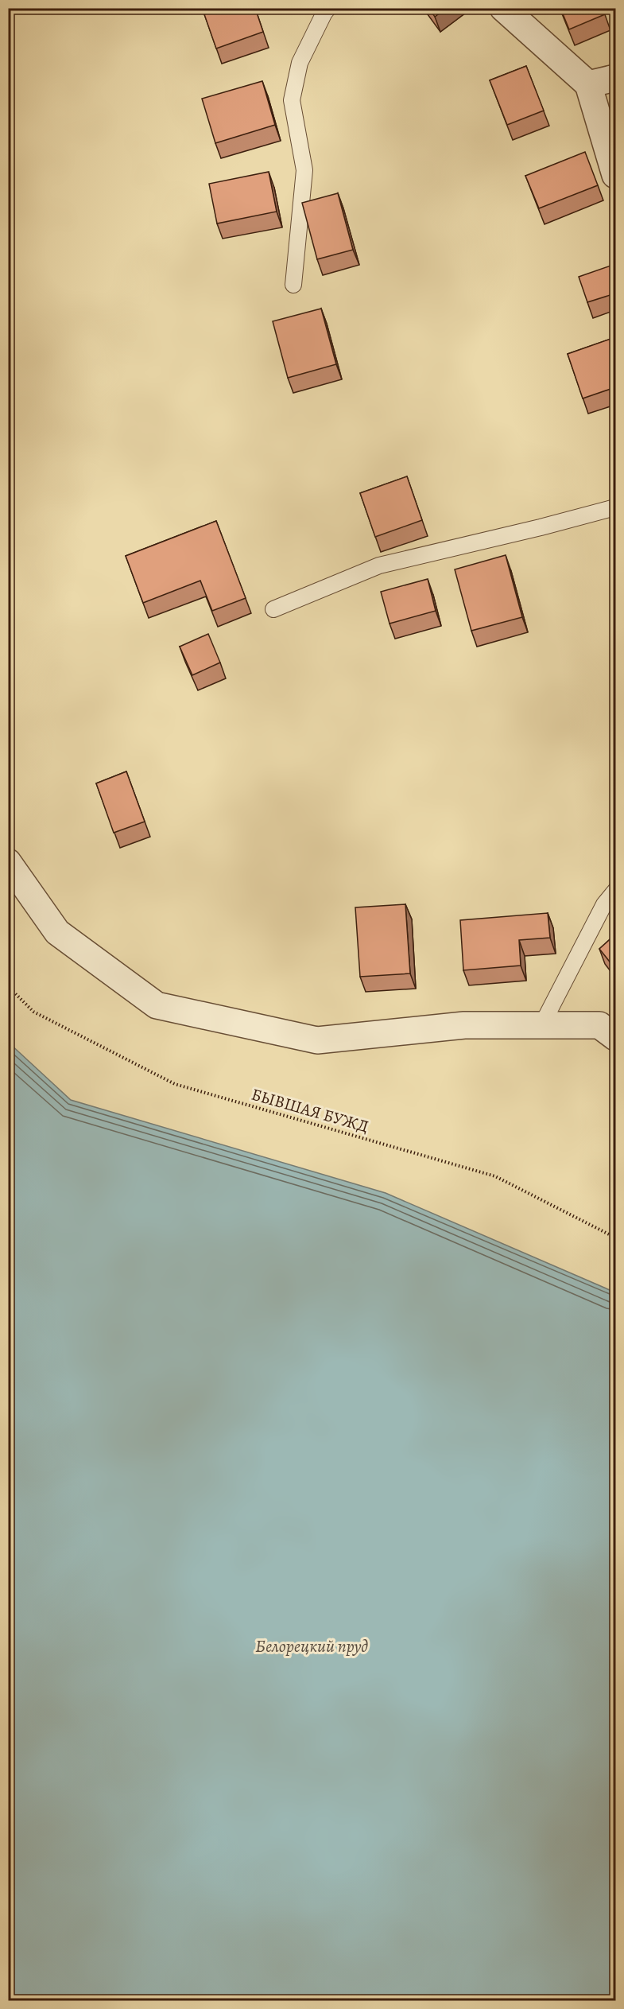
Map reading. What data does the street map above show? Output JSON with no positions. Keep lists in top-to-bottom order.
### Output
{
  "streets": {
    "path": ["БЫВШАЯ БУЖД"]
  },
  "water": ["Белорецкий пруд"]
}
